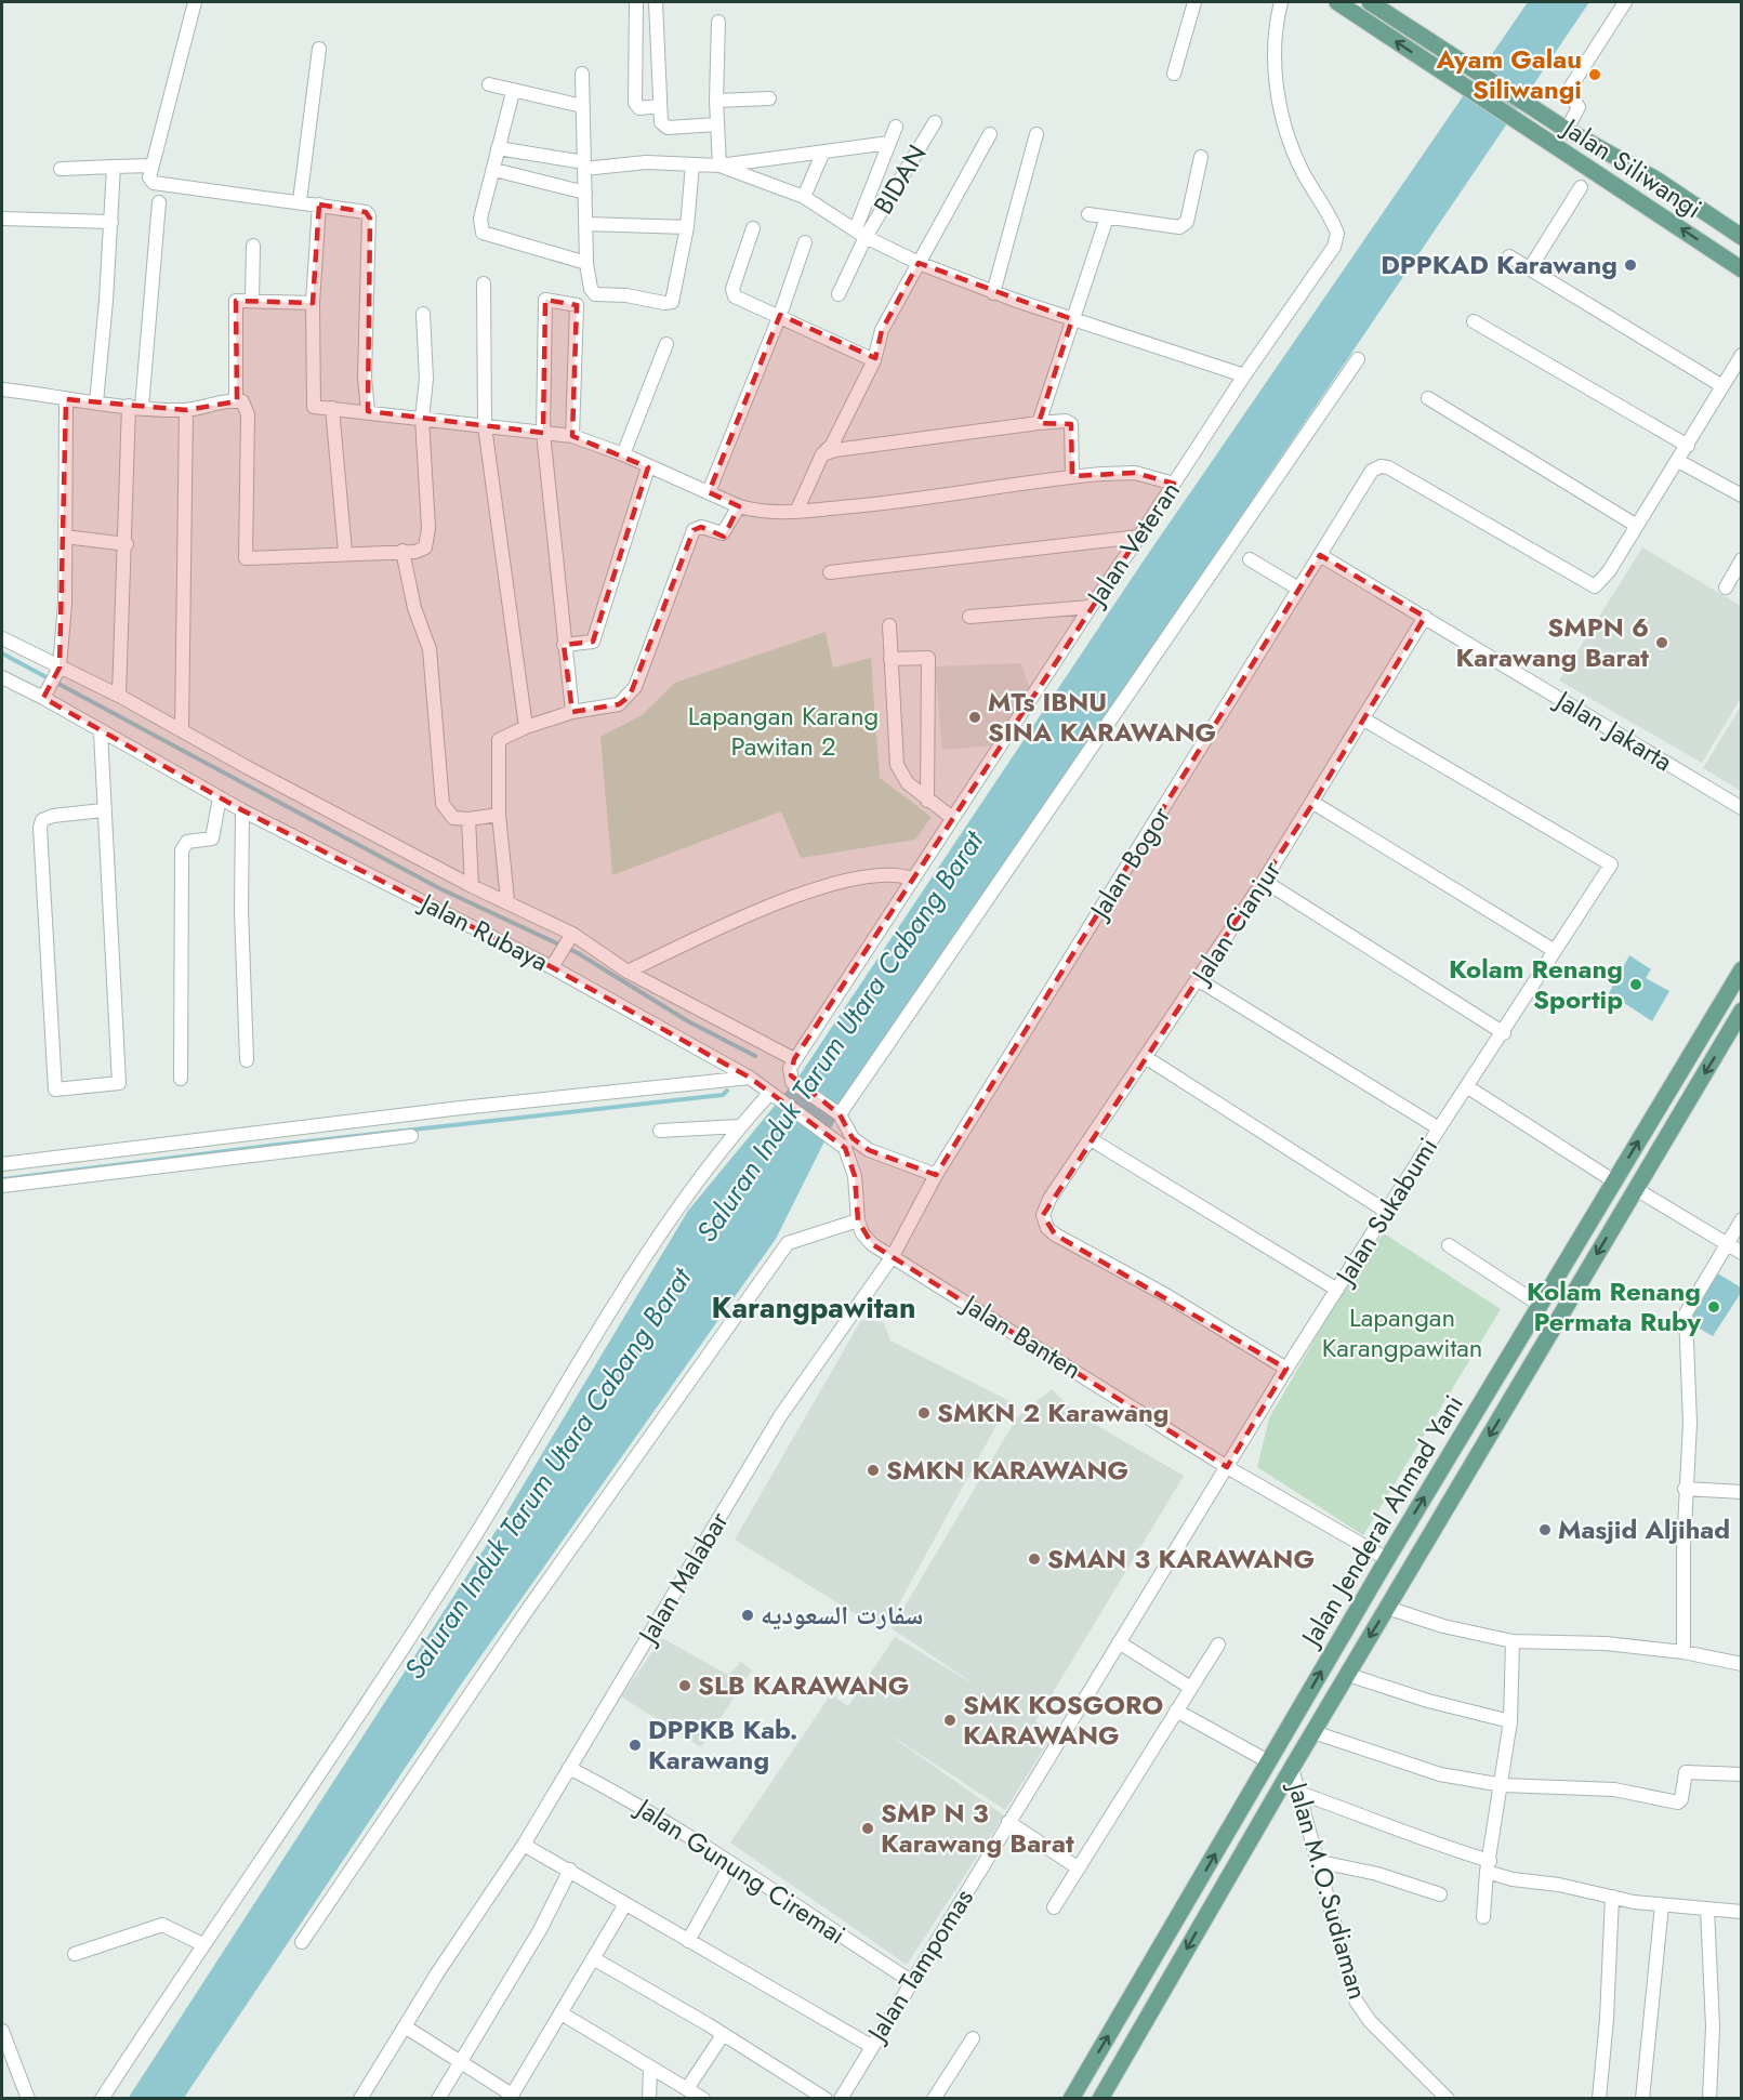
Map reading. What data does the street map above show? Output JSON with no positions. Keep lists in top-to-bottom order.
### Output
{
  "streets": {
    "main road": ["Jalan Siliwangi", "Jalan Jenderal Ahmad Yani"],
    "street": [
      "BIDAN",
      "Jalan Veteran",
      "Jalan Jakarta",
      "Jalan Bogor",
      "Jalan Cianjur",
      "Jalan Rubaya",
      "Jalan Sukabumi",
      "Jalan Banten",
      "Jalan Malabar",
      "Jalan Gunung Ciremai",
      "Jalan M.O.Sudiaman",
      "Jalan Tampomas"
    ]
  },
  "crossings": [
    ["Jalan Jakarta", "Jalan Bogor"],
    ["Jalan Jakarta", "Jalan Cianjur"],
    ["Jalan Bogor", "Jalan Banten"],
    ["Jalan Bogor", "Jalan Malabar"],
    ["Jalan Cianjur", "Jalan Sukabumi"],
    ["Jalan Sukabumi", "Jalan Banten"],
    ["Jalan Sukabumi", "Jalan Tampomas"],
    ["Jalan Banten", "Jalan Jenderal Ahmad Yani"],
    ["Jalan Banten", "Jalan Malabar"],
    ["Jalan Banten", "Jalan Tampomas"],
    ["Jalan Jenderal Ahmad Yani", "Jalan M.O.Sudiaman"],
    ["Jalan Malabar", "Jalan Gunung Ciremai"],
    ["Jalan Gunung Ciremai", "Jalan Tampomas"]
  ],
  "districts": ["Karangpawitan"],
  "water": ["Saluran Induk Tarum Utara Cabang Barat"],
  "parks": ["Lapangan Karang Pawitan 2", "Lapangan Karangpawitan"],
  "places": [
    "Ayam Galau Siliwangi",
    "DPPKAD Karawang",
    "SMPN 6 Karawang Barat",
    "MTs IBNU SINA KARAWANG",
    "Kolam Renang Sportip",
    "Kolam Renang Permata Ruby",
    "SMKN 2 Karawang",
    "SMKN KARAWANG",
    "Masjid Aljihad",
    "SMAN 3 KARAWANG",
    "سفارت السعوديه",
    "SLB KARAWANG",
    "SMK KOSGORO KARAWANG",
    "DPPKB Kab. Karawang",
    "SMP N 3 Karawang Barat"
  ]
}
